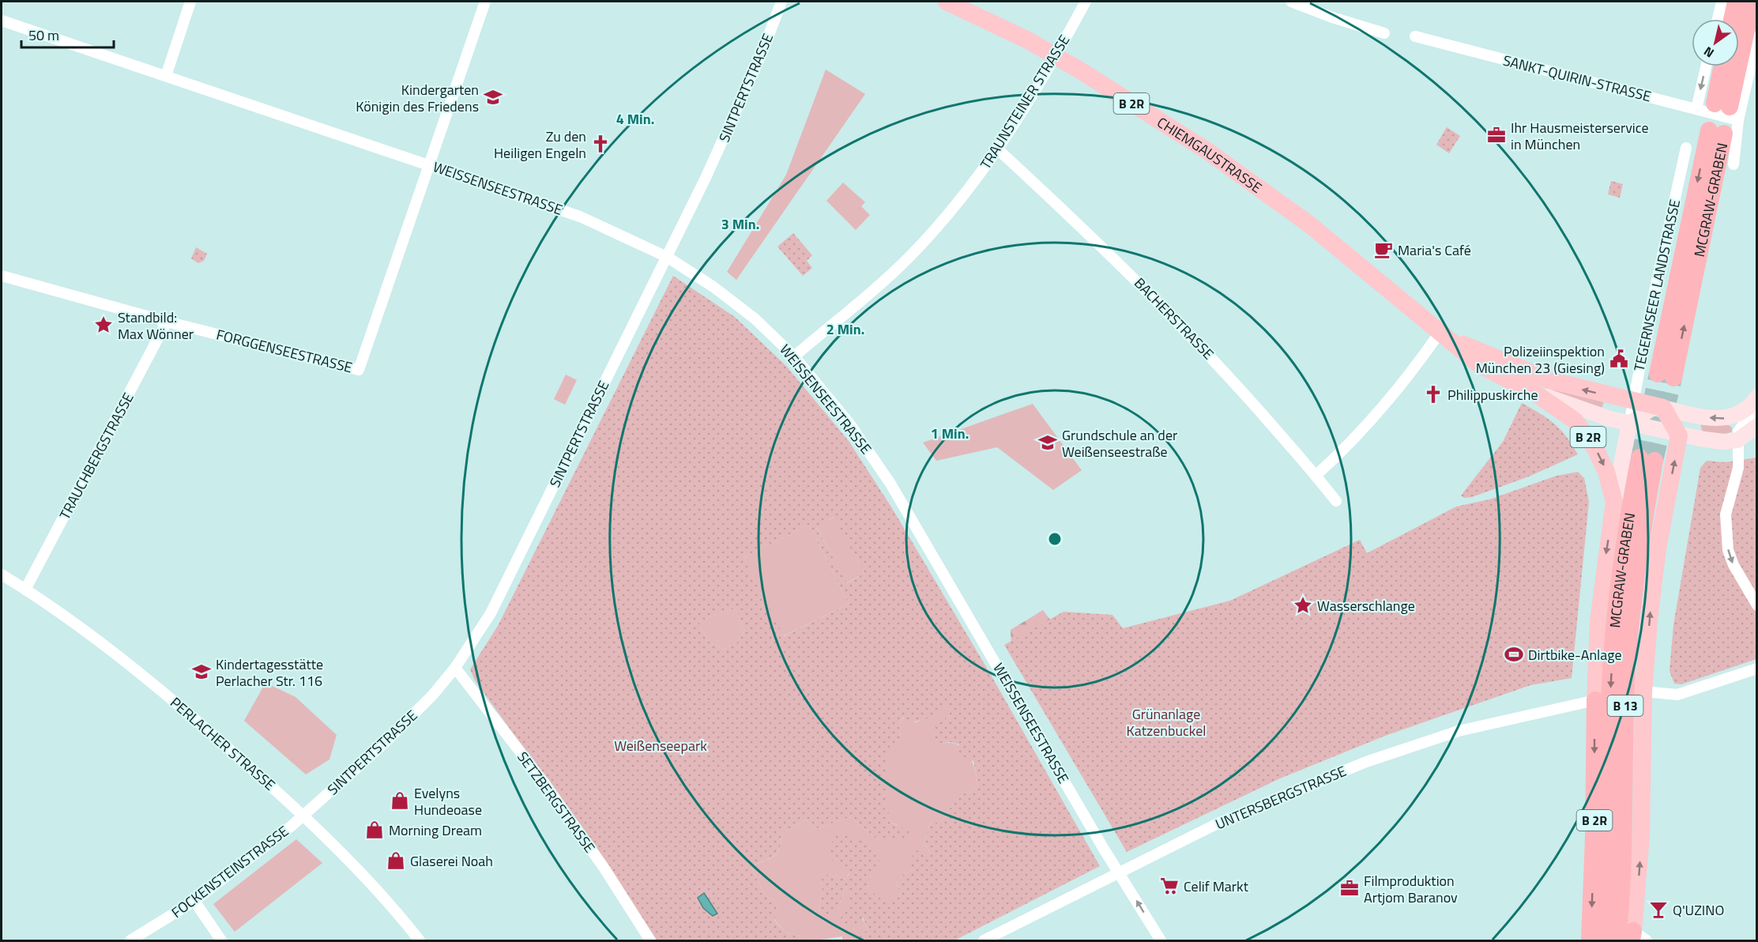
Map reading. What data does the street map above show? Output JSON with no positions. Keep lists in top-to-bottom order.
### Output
{
  "streets": {
    "highway": ["B 2R", "MCGRAW-GRABEN", "B 13"],
    "main road": ["CHIEMGAUSTRASSE"],
    "street": [
      "SANKT-QUIRIN-STRASSE",
      "SINTPERTSTRASSE",
      "TRAUNSTEINER STRASSE",
      "WEISSENSEESTRASSE",
      "TEGERNSEER LANDSTRASSE",
      "BACHERSTRASSE",
      "FORGGENSEESTRASSE",
      "TRAUCHBERGSTRASSE",
      "PERLACHER STRASSE",
      "UNTERSBERGSTRASSE",
      "SETZBERGSTRASSE",
      "FOCKENSTEINSTRASSE"
    ]
  },
  "crossings": [
    ["SINTPERTSTRASSE", "WEISSENSEESTRASSE"],
    ["SINTPERTSTRASSE", "PERLACHER STRASSE"],
    ["SINTPERTSTRASSE", "SETZBERGSTRASSE"],
    ["SINTPERTSTRASSE", "FOCKENSTEINSTRASSE"],
    ["TRAUNSTEINER STRASSE", "CHIEMGAUSTRASSE"],
    ["TRAUNSTEINER STRASSE", "WEISSENSEESTRASSE"],
    ["TRAUNSTEINER STRASSE", "BACHERSTRASSE"],
    ["B 2R", "CHIEMGAUSTRASSE"],
    ["B 2R", "UNTERSBERGSTRASSE"],
    ["CHIEMGAUSTRASSE", "TEGERNSEER LANDSTRASSE"],
    ["WEISSENSEESTRASSE", "FORGGENSEESTRASSE"],
    ["WEISSENSEESTRASSE", "UNTERSBERGSTRASSE"],
    ["FORGGENSEESTRASSE", "TRAUCHBERGSTRASSE"],
    ["TRAUCHBERGSTRASSE", "PERLACHER STRASSE"],
    ["PERLACHER STRASSE", "FOCKENSTEINSTRASSE"]
  ],
  "parks": ["Grünanlage Katzenbuckel", "Weißenseepark"],
  "places": {
    "school or university": ["Kindergarten Königin des Friedens", "Grundschule an der Weißenseestraße", "Kindertagesstätte Perlacher Str. 116"],
    "office": ["Ihr Hausmeisterservice in München", "Filmproduktion Artjom Baranov"],
    "church": ["Zu den Heiligen Engeln", "Philippuskirche"],
    "cafe": ["Maria's Café"],
    "place": ["Standbild: Max Wönner", "Wasserschlange"],
    "public building": ["Polizeiinspektion München 23 (Giesing)"],
    "sports": ["Dirtbike-Anlage"],
    "shop": ["Evelyns Hundeoase", "Morning Dream", "Glaserei Noah"],
    "supermarket": ["Celif Markt"],
    "bar": ["Q'UZINO"]
  },
  "scale_bar": "50 m",
  "north": "bottom left",
  "rings": [
    "4 Min.",
    "3 Min.",
    "2 Min.",
    "1 Min."
  ]
}
